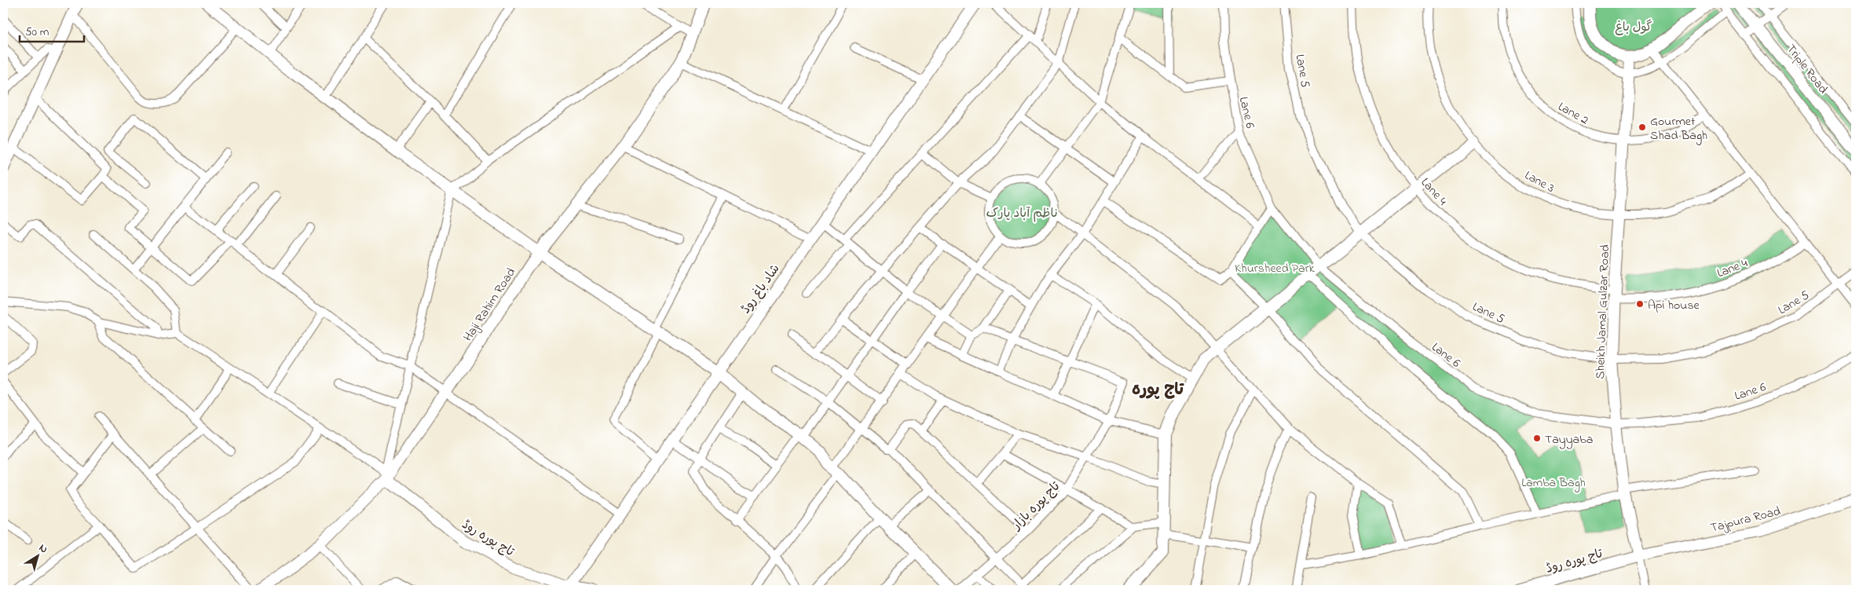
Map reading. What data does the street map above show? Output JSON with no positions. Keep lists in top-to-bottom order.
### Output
{
  "streets": {
    "main road": [
      "Triple Road",
      "شاد باغ روڈ",
      "Haji Rahim Road",
      "Sheikh Jamal Gulzar Road",
      "Tajpura Road",
      "تاج پورہ روڈ"
    ],
    "street": [
      "Lane 5",
      "Lane 6",
      "Lane 2",
      "Lane 3",
      "Lane 4",
      "تاج پورہ بازار"
    ]
  },
  "crossings": [
    ["Lane 5", "Sheikh Jamal Gulzar Road"],
    ["Lane 6", "Sheikh Jamal Gulzar Road"],
    ["Lane 2", "Sheikh Jamal Gulzar Road"],
    ["Lane 3", "Sheikh Jamal Gulzar Road"],
    ["Lane 4", "Sheikh Jamal Gulzar Road"],
    ["شاد باغ روڈ", "تاج پورہ روڈ"],
    ["Haji Rahim Road", "تاج پورہ روڈ"],
    ["Sheikh Jamal Gulzar Road", "Tajpura Road"],
    ["Sheikh Jamal Gulzar Road", "تاج پورہ روڈ"],
    ["Tajpura Road", "تاج پورہ روڈ"]
  ],
  "districts": ["تاج پورہ"],
  "parks": [
    "گول باغ",
    "ناظم آباد پارک",
    "Khursheed Park",
    "Lamba Bagh"
  ],
  "places": ["Gourmet Shad Bagh", "Api house", "Tayyaba"],
  "scale_bar": "50 m",
  "north": "top right"
}
